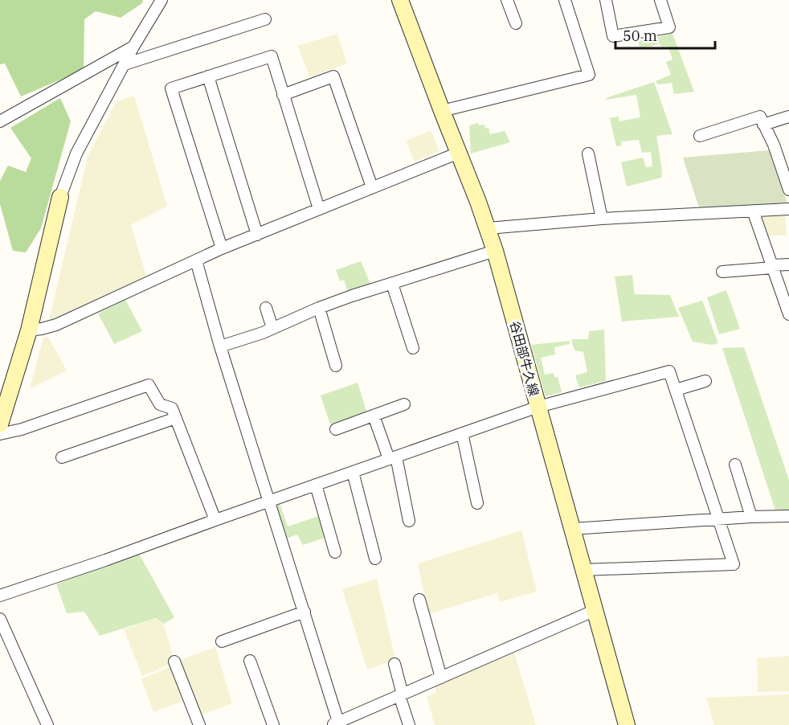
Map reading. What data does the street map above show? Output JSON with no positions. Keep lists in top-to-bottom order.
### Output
{
  "streets": {
    "main road": ["谷田部牛久線"]
  },
  "scale_bar": "50 m"
}
